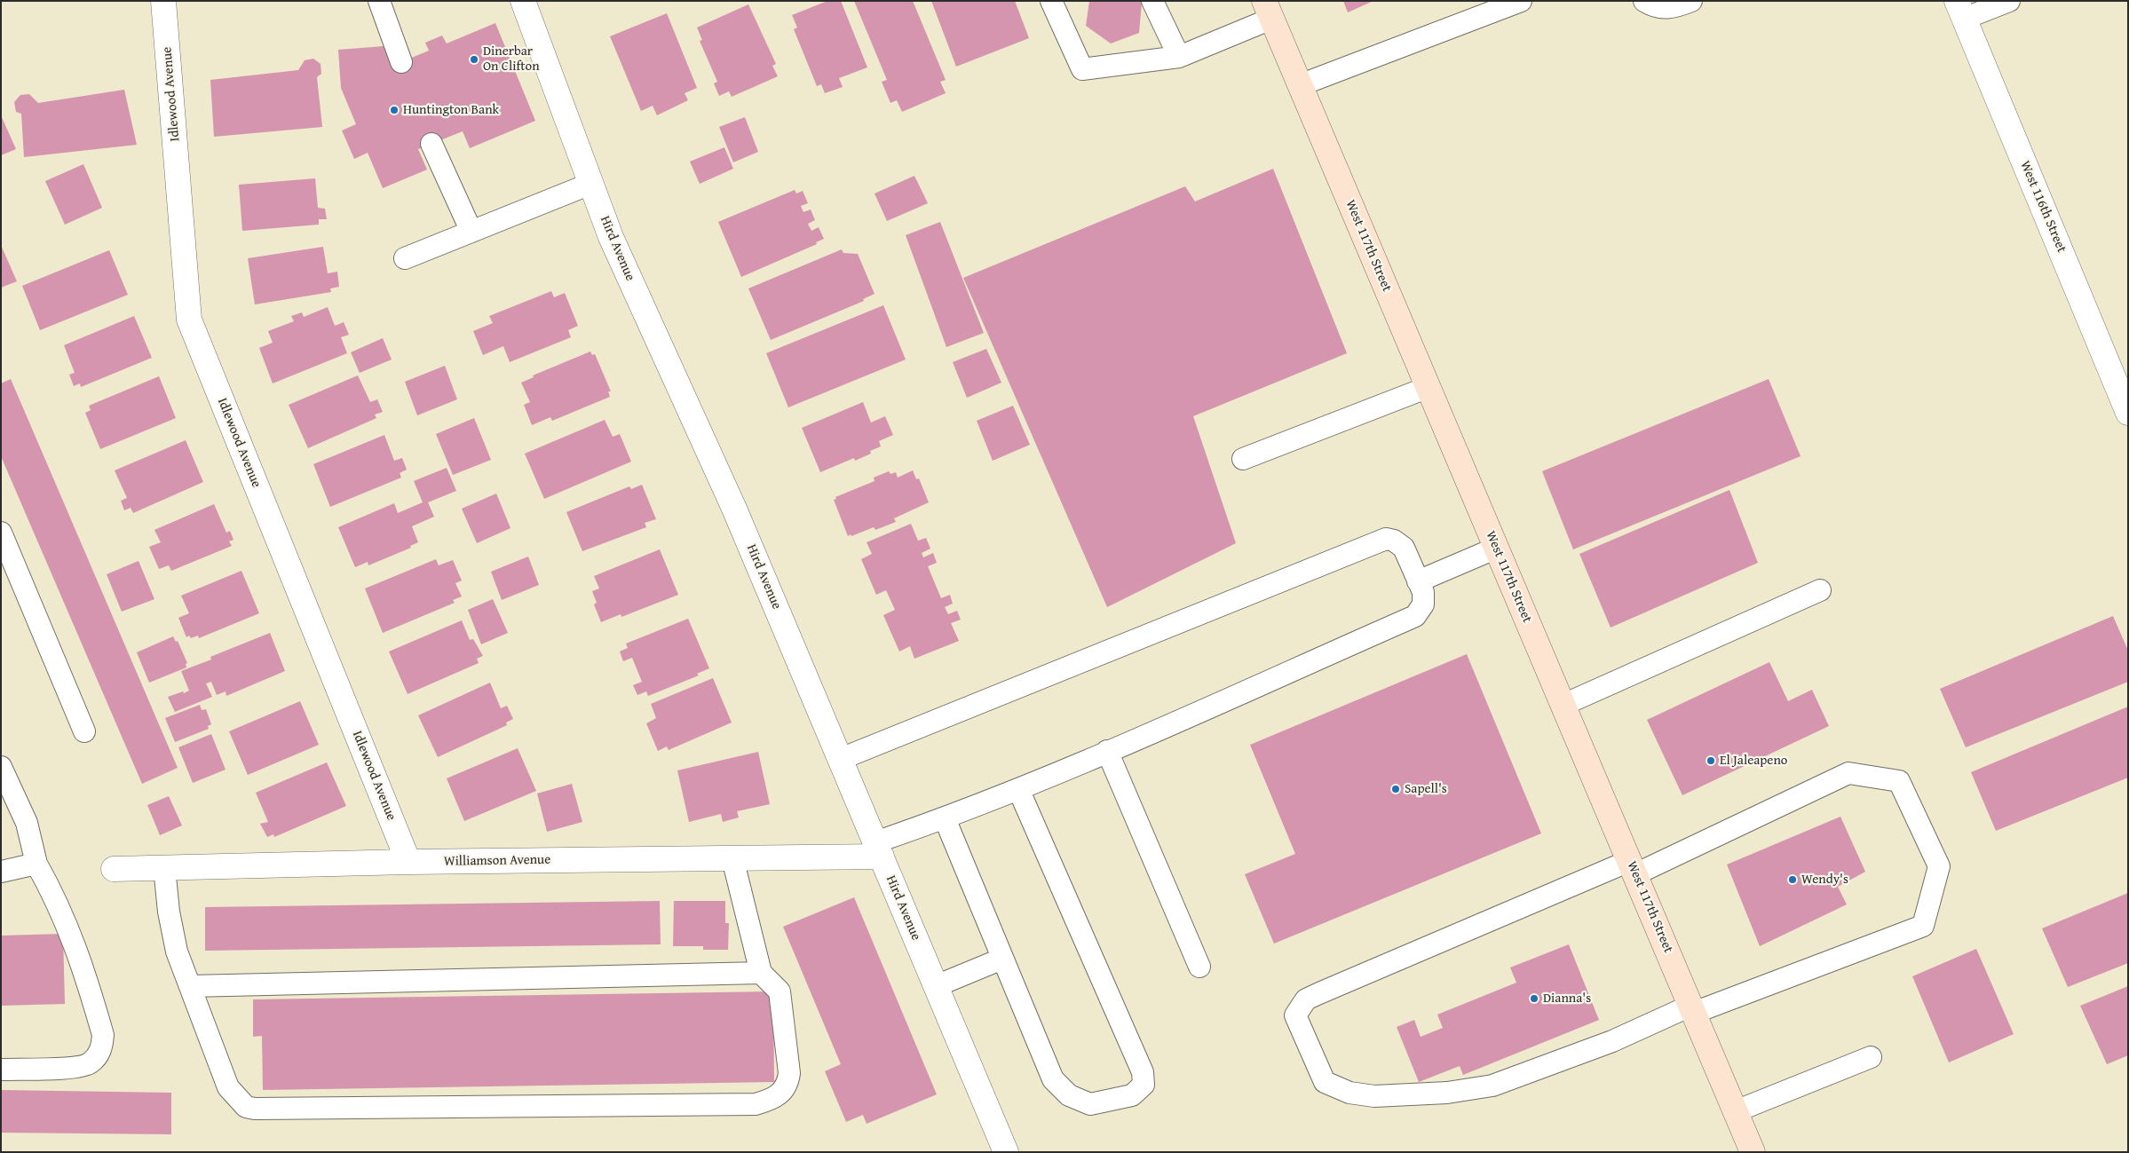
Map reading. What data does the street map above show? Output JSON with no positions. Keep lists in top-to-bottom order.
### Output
{
  "streets": {
    "main road": ["West 117th Street"],
    "street": [
      "Idlewood Avenue",
      "West 116th Street",
      "Hird Avenue",
      "Williamson Avenue"
    ]
  },
  "crossings": [
    ["Idlewood Avenue", "Williamson Avenue"],
    ["Hird Avenue", "Williamson Avenue"]
  ],
  "places": [
    "Dinerbar On Clifton",
    "Huntington Bank",
    "El Jaleapeno",
    "Sapell's",
    "Wendy's",
    "Dianna's"
  ]
}
